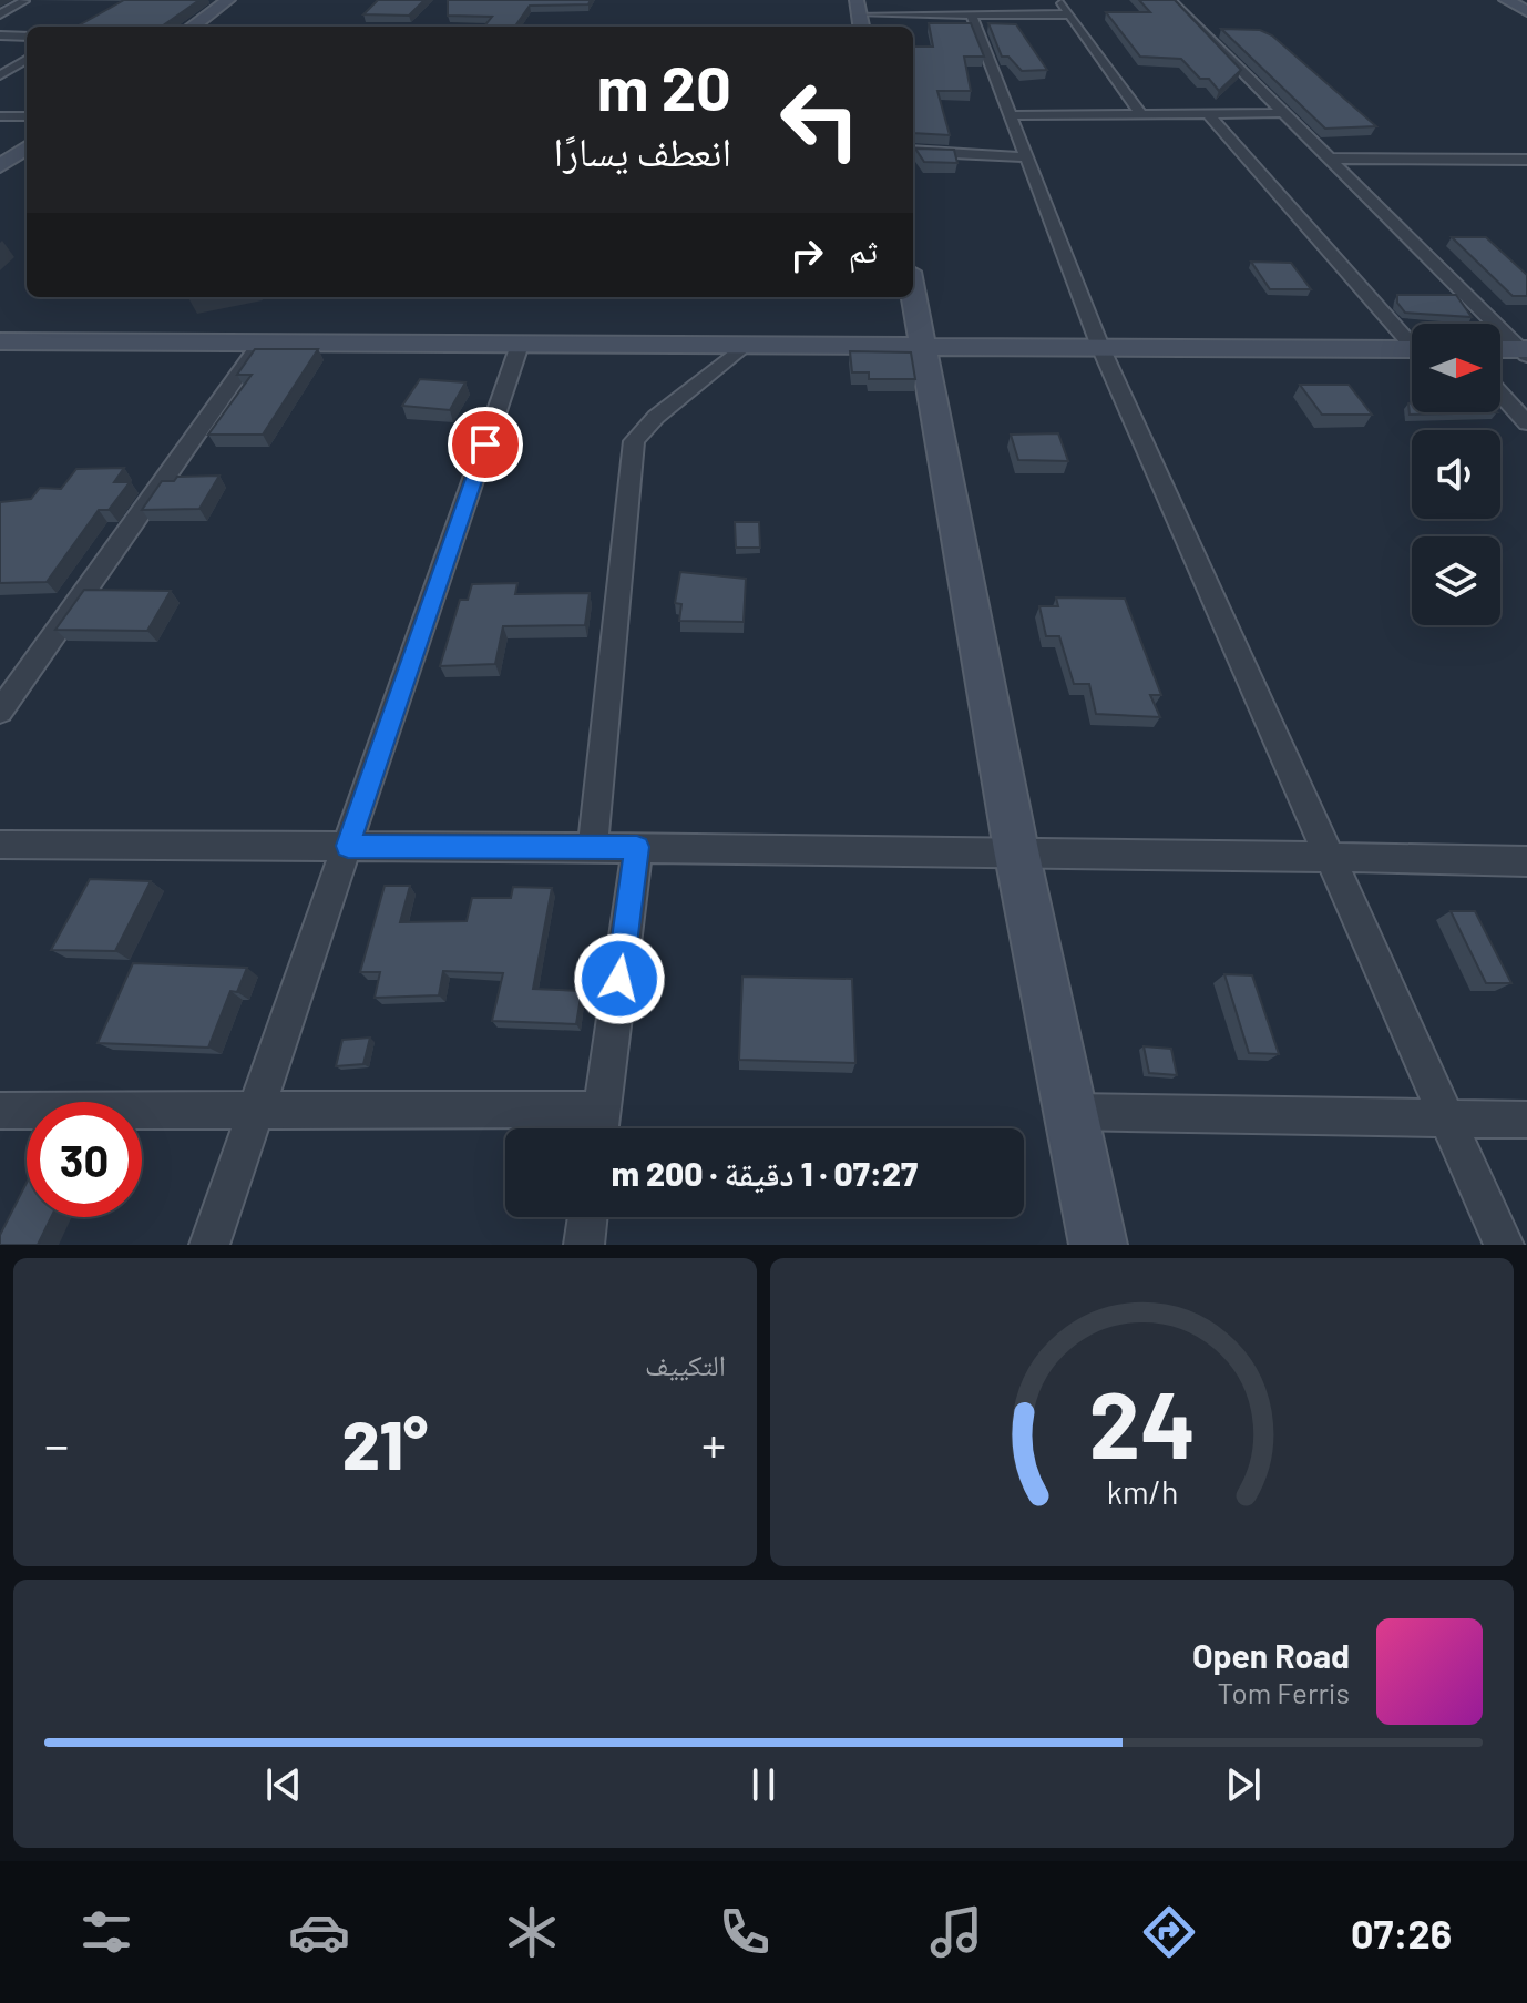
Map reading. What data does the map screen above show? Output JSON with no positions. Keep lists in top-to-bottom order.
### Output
{
  "north": "right",
  "page": {
    "turn": ["20 m", "انعطف يسارًا"],
    "then": "ثم",
    "limit": "30",
    "trip": "07:27 · 1 دقيقة · 200 m",
    "tile": "التكييف",
    "heat": ["−", "21°", "+"],
    "song": ["Open Road", "Tom Ferris"],
    "tabs": "07:26",
    "gauge": ["24", "km/h"]
  }
}
